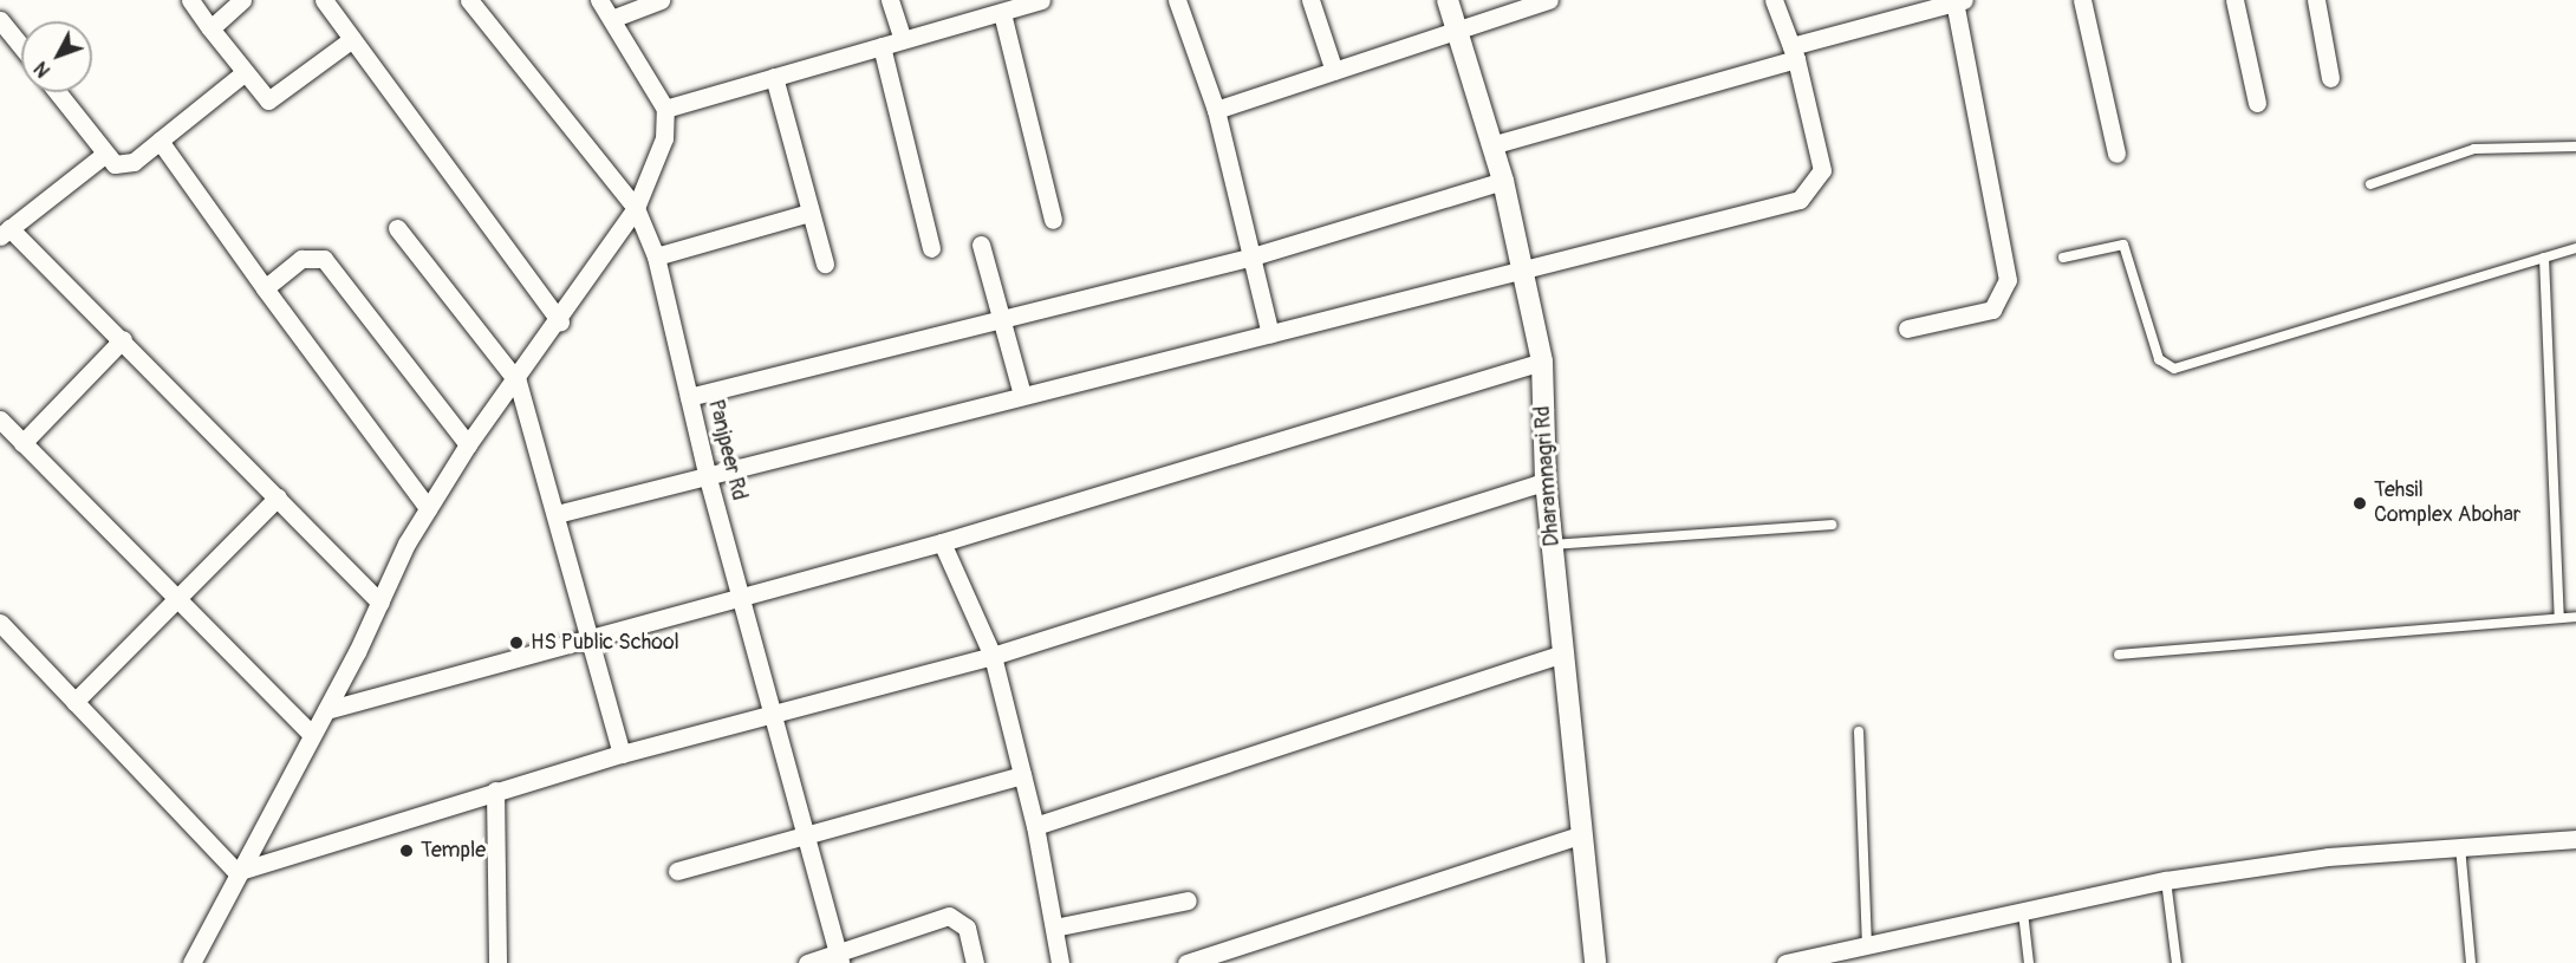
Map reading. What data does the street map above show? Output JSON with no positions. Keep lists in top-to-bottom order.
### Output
{
  "streets": {
    "street": ["Panjpeer Rd", "Dharamnagri Rd"]
  },
  "places": ["Tehsil Complex Abohar", "HS Public School", "Temple"],
  "north": "bottom left"
}
